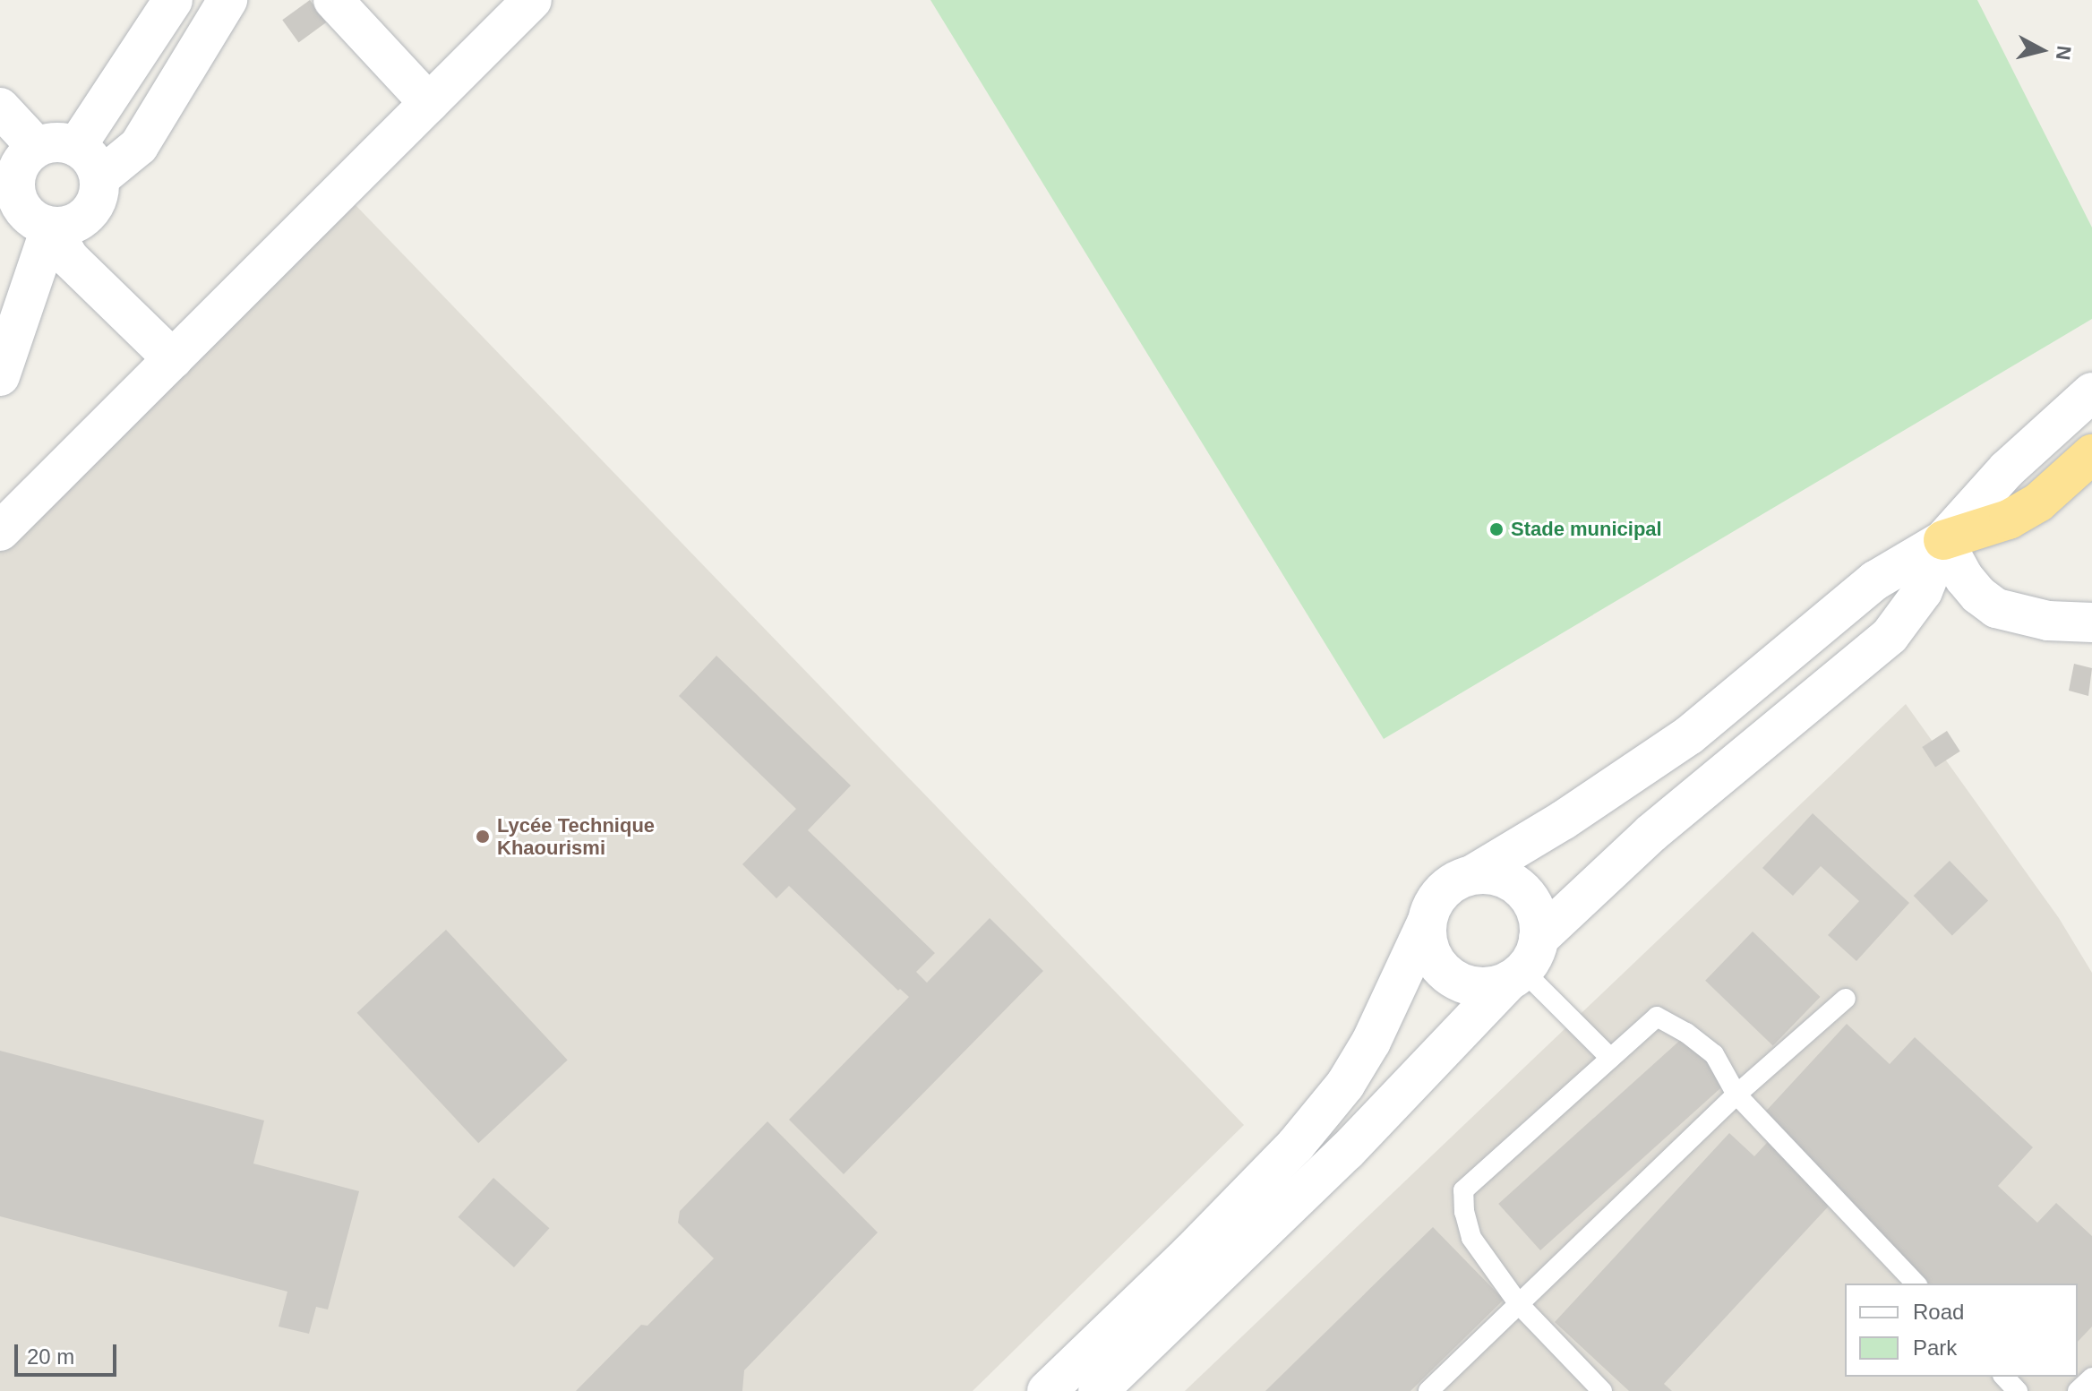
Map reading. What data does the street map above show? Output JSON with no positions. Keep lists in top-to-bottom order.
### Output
{
  "places": ["Stade municipal", "Lycée Technique Khaourismi"],
  "legend": ["Road", "Park"],
  "scale_bar": "20 m",
  "north": "right"
}
